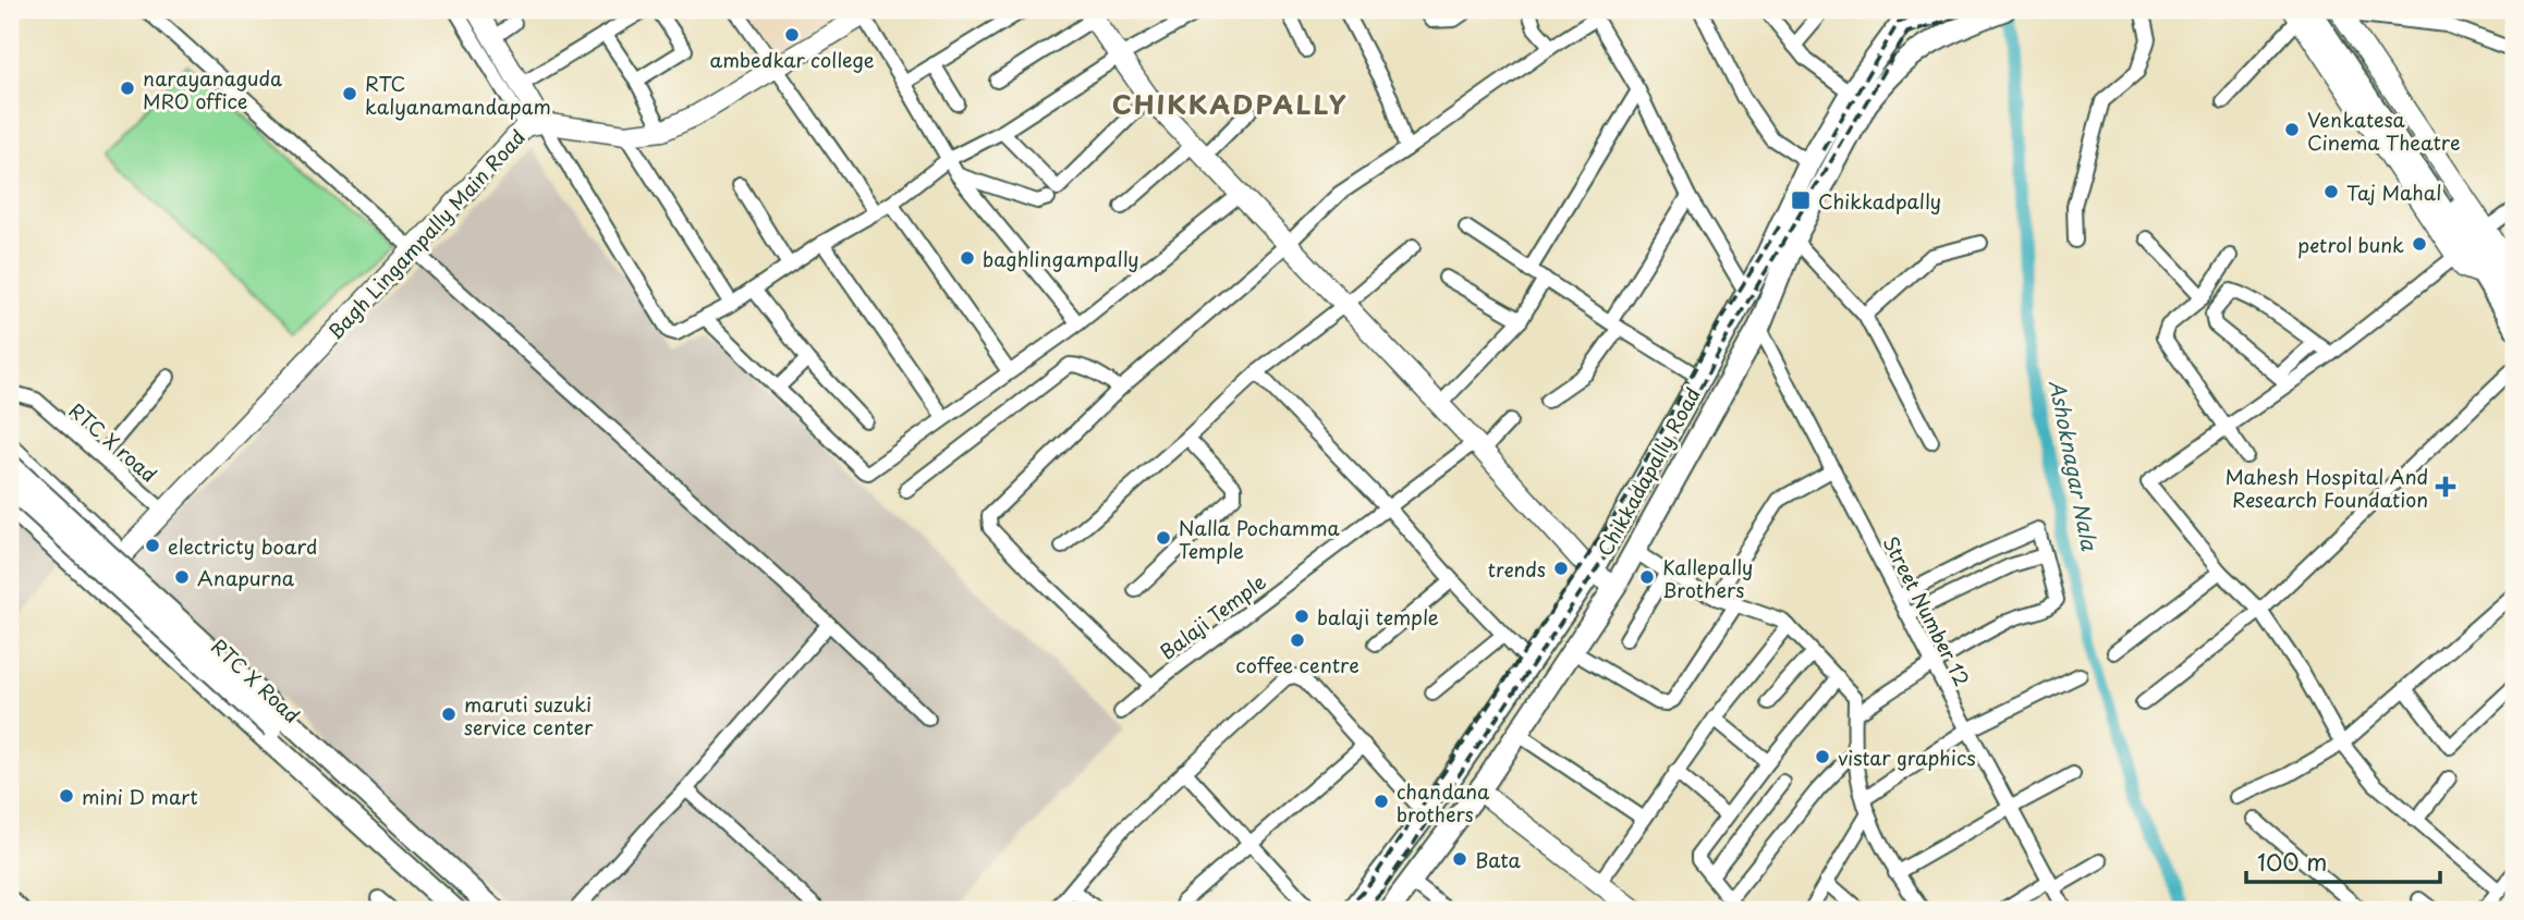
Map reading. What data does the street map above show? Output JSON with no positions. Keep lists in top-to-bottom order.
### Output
{
  "streets": {
    "main road": ["Chikkadapally Road", "RTC X Road"],
    "street": [
      "Bagh Lingampally Main Road",
      "RTC X road",
      "Street Number 12",
      "Balaji Temple"
    ]
  },
  "crossings": [
    ["Bagh Lingampally Main Road", "RTC X road"],
    ["Bagh Lingampally Main Road", "RTC X Road"],
    ["Chikkadapally Road", "Street Number 12"]
  ],
  "districts": ["CHIKKADPALLY"],
  "water": ["Ashoknagar Nala"],
  "places": {
    "other": [
      "ambedkar college",
      "narayanaguda MRO office",
      "RTC kalyanamandapam",
      "Venkatesa Cinema Theatre",
      "Taj Mahal",
      "petrol bunk",
      "baghlingampally",
      "Nalla Pochamma Temple",
      "electricty board",
      "trends",
      "Anapurna",
      "Kallepally Brothers",
      "balaji temple",
      "coffee centre",
      "maruti suzuki service center",
      "vistar graphics",
      "mini D mart",
      "chandana brothers",
      "Bata"
    ],
    "transit": ["Chikkadpally"],
    "health": ["Mahesh Hospital And Research Foundation"]
  },
  "scale_bar": "100 m"
}
